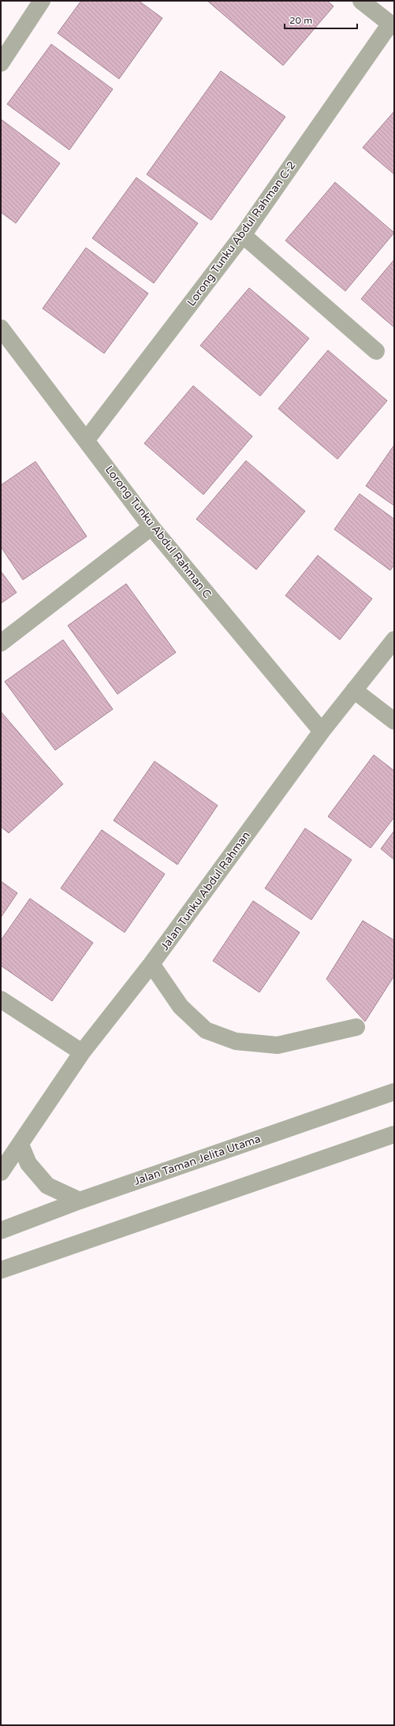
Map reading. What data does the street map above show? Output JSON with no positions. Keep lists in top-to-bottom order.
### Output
{
  "streets": {
    "street": [
      "Lorong Tunku Abdul Rahman C-2",
      "Lorong Tunku Abdul Rahman C",
      "Jalan Tunku Abdul Rahman",
      "Jalan Taman Jelita Utama"
    ]
  },
  "crossings": [
    ["Lorong Tunku Abdul Rahman C-2", "Lorong Tunku Abdul Rahman C"],
    ["Lorong Tunku Abdul Rahman C", "Jalan Tunku Abdul Rahman"]
  ],
  "scale_bar": "20 m"
}
